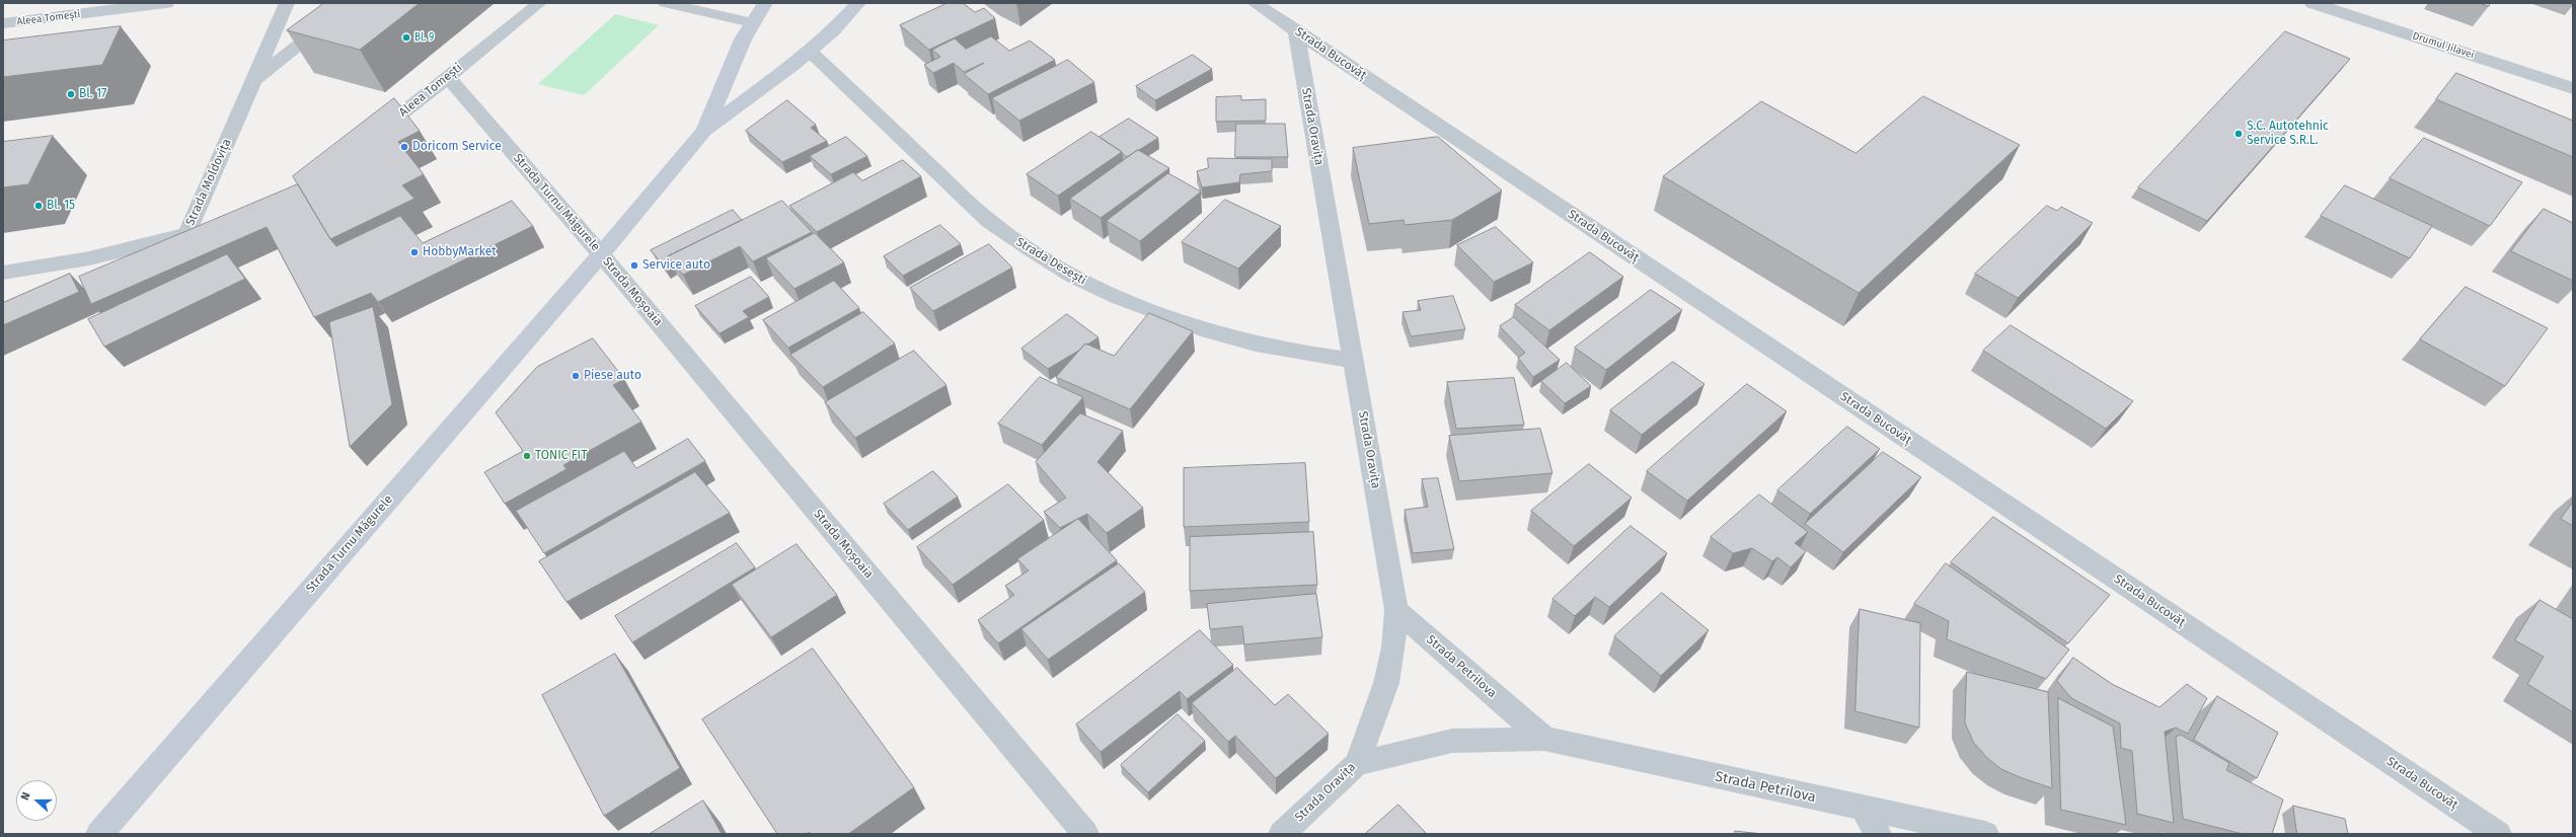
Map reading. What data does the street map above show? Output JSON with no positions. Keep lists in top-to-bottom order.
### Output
{
  "streets": {
    "main road": ["Strada Turnu Măgurele"],
    "street": [
      "Aleea Tomești",
      "Drumul Jilavei",
      "Strada Bucovăț",
      "Strada Oravița",
      "Strada Moldovița",
      "Strada Desești",
      "Strada Moșoaia",
      "Strada Petrilova"
    ]
  },
  "crossings": [
    ["Aleea Tomești", "Strada Turnu Măgurele"],
    ["Strada Bucovăț", "Strada Oravița"],
    ["Strada Oravița", "Strada Desești"],
    ["Strada Oravița", "Strada Petrilova"],
    ["Strada Turnu Măgurele", "Strada Desești"],
    ["Strada Turnu Măgurele", "Strada Moșoaia"]
  ],
  "places": [
    "Bl. 9",
    "Bl. 17",
    "S.C. Autotehnic Service S.R.L.",
    "Doricom Service",
    "Bl. 15",
    "HobbyMarket",
    "Service auto",
    "Piese auto",
    "TONIC FIT"
  ],
  "north": "left"
}
